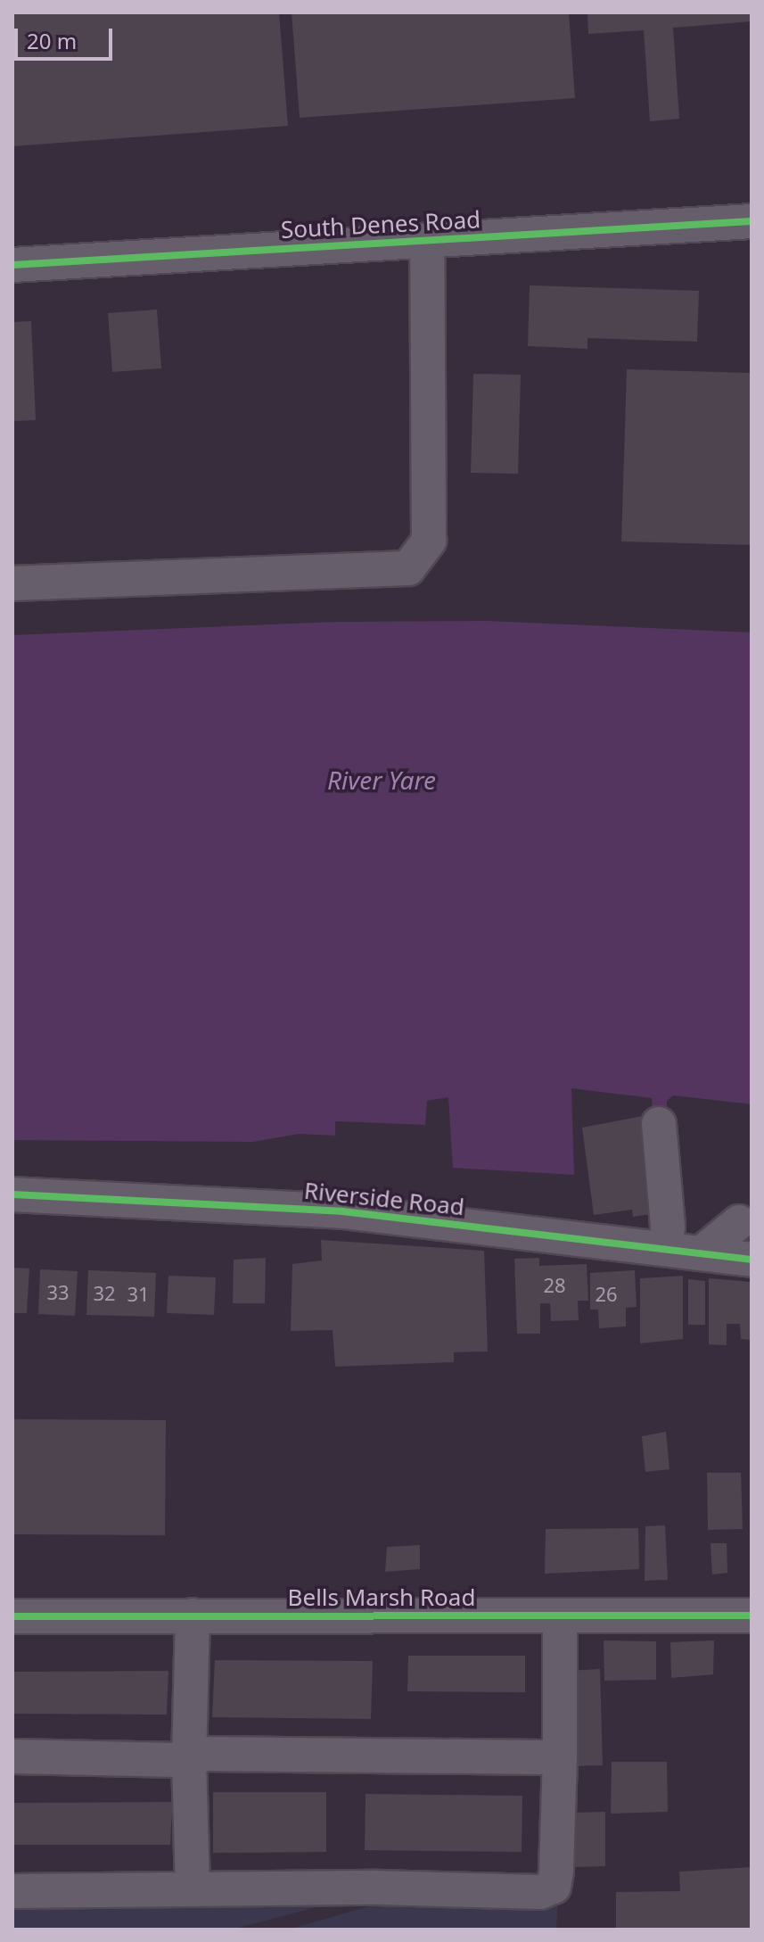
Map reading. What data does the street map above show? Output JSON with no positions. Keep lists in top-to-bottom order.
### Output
{
  "streets": {
    "street": ["South Denes Road", "Riverside Road", "Bells Marsh Road"]
  },
  "water": ["River Yare"],
  "house_numbers": [
    "28",
    "33",
    "32",
    "31",
    "26"
  ],
  "scale_bar": "20 m"
}
